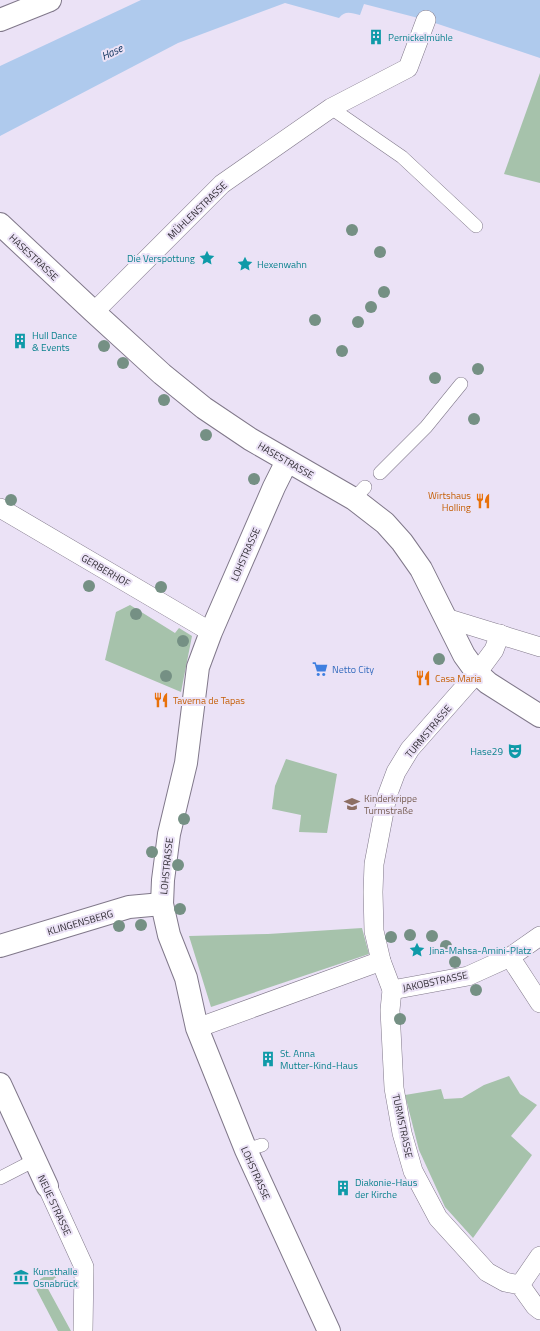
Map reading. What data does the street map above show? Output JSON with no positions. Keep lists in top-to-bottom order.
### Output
{
  "streets": {
    "street": [
      "MÜHLENSTRASSE",
      "HASESTRASSE",
      "LOHSTRASSE",
      "GERBERHOF",
      "TURMSTRASSE",
      "KLINGENSBERG",
      "JAKOBSTRASSE",
      "NEUE STRASSE"
    ]
  },
  "crossings": [
    ["MÜHLENSTRASSE", "HASESTRASSE"],
    ["HASESTRASSE", "LOHSTRASSE"],
    ["HASESTRASSE", "TURMSTRASSE"],
    ["LOHSTRASSE", "GERBERHOF"],
    ["LOHSTRASSE", "KLINGENSBERG"],
    ["TURMSTRASSE", "JAKOBSTRASSE"]
  ],
  "water": ["Hase"],
  "places": {
    "building": [
      "Pernickelmühle",
      "Hull Dance & Events",
      "St. Anna Mutter-Kind-Haus",
      "Diakonie-Haus der Kirche"
    ],
    "place": ["Die Verspottung", "Hexenwahn", "Jina-Mahsa-Amini-Platz"],
    "restaurant": ["Wirtshaus Holling", "Casa Maria", "Taverna de Tapas"],
    "supermarket": ["Netto City"],
    "theatre": ["Hase29"],
    "school or university": ["Kinderkrippe Turmstraße"],
    "museum": ["Kunsthalle Osnabrück"]
  }
}
